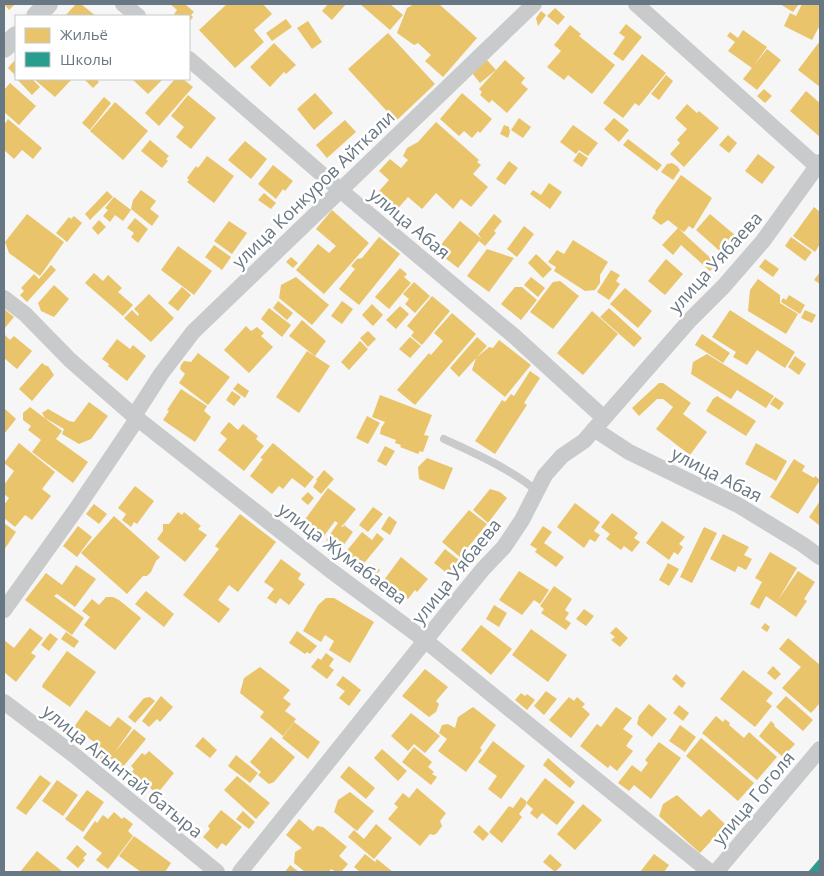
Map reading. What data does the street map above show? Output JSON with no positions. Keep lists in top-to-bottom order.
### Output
{
  "streets": {
    "street": [
      "улица Конкуров Айткали",
      "улица Абая",
      "улица Уябаева",
      "улица Жумабаева",
      "улица Агынтай батыра",
      "улица Гоголя"
    ]
  },
  "crossings": [
    ["улица Конкуров Айткали", "улица Абая"],
    ["улица Конкуров Айткали", "улица Жумабаева"],
    ["улица Абая", "улица Уябаева"],
    ["улица Уябаева", "улица Жумабаева"]
  ],
  "legend": ["Жильё", "Школы"]
}
